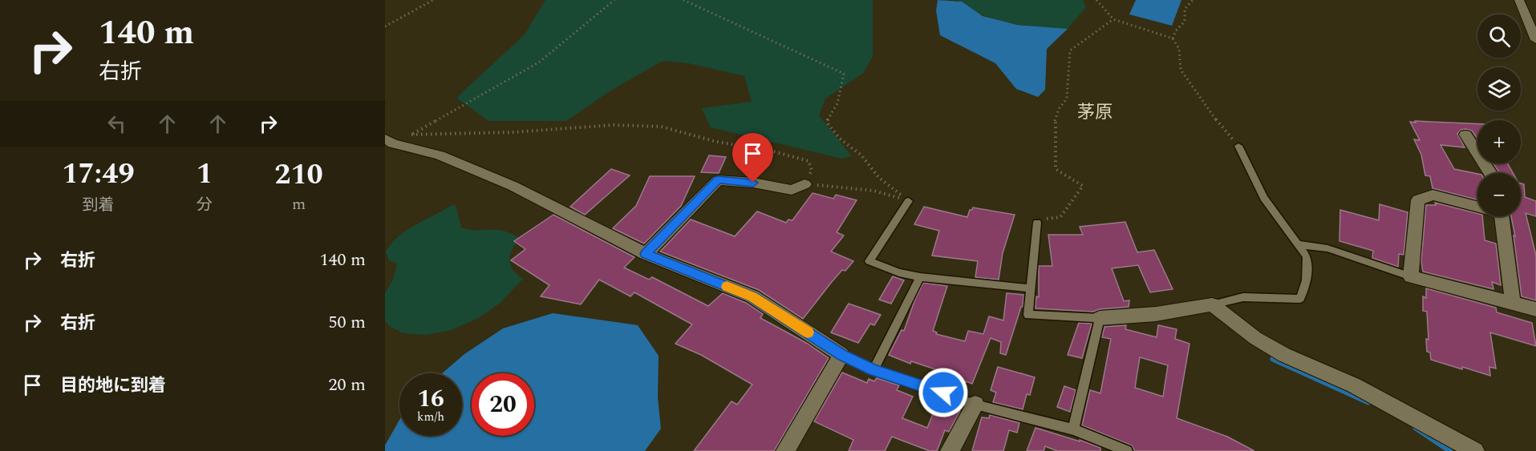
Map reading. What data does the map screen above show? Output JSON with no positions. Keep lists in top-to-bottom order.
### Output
{
  "districts": ["茅原"],
  "page": {
    "turn": ["140 m", "右折"],
    "map_buttons": ["+", "−"],
    "eta": [
      "17:49",
      "到着",
      "1",
      "分",
      "210",
      "m"
    ],
    "list": [
      {
        "name": "右折",
        "value": "140 m"
      },
      {
        "name": "右折",
        "value": "50 m"
      },
      {
        "name": "目的地に到着",
        "value": "20 m"
      }
    ],
    "speed": "16 km/h",
    "limit": "20"
  }
}
